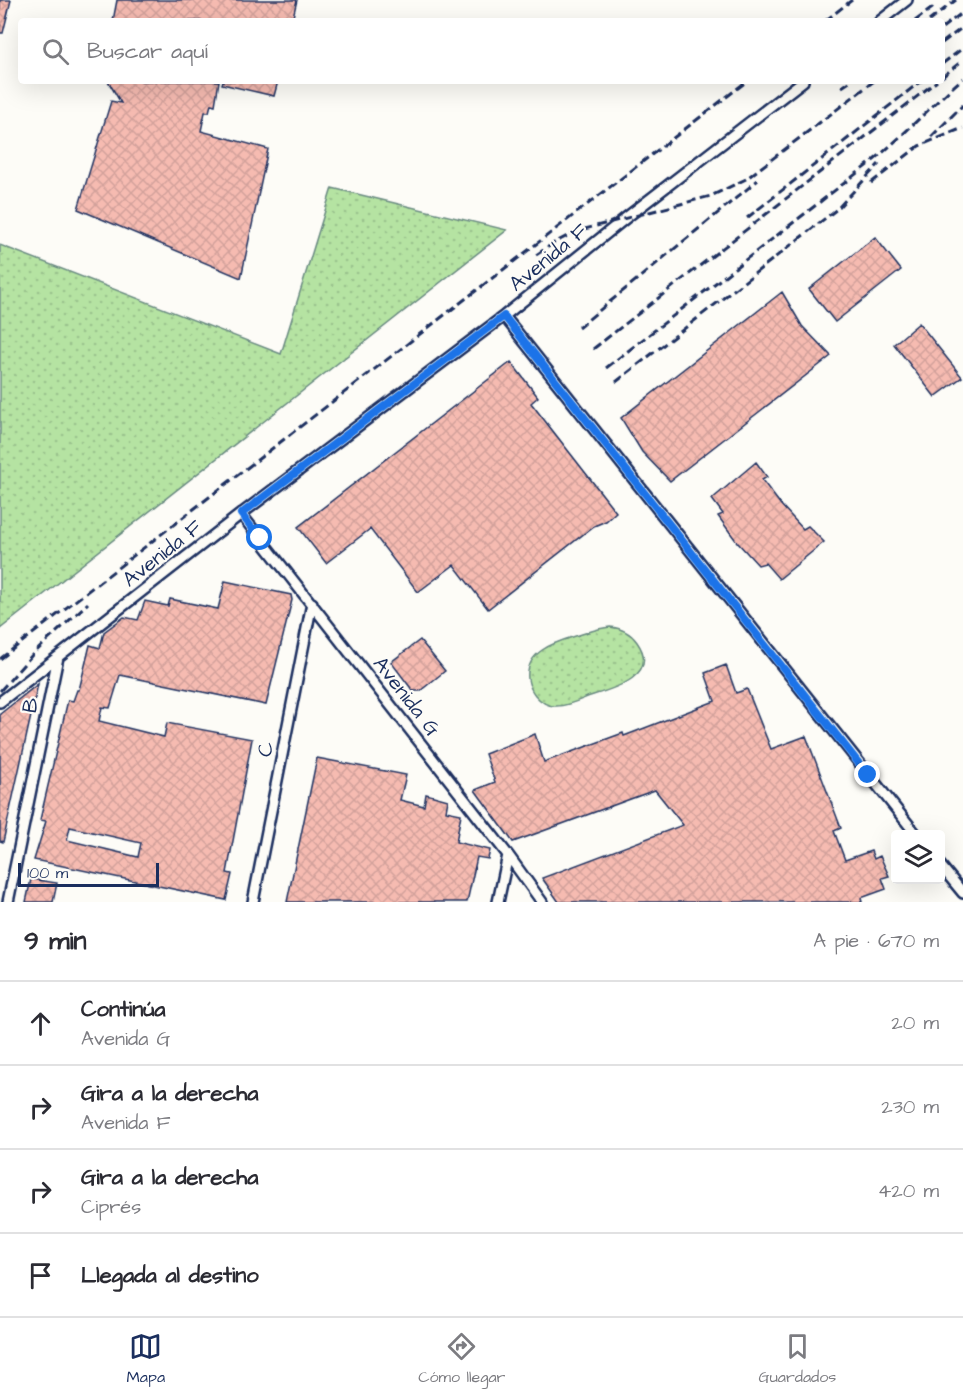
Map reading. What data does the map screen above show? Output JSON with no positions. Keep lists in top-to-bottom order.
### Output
{
  "streets": {
    "street": [
      "Avenida F",
      "Avenida G",
      "B",
      "C"
    ]
  },
  "crossings": [
    ["Avenida F", "Avenida G"],
    ["Avenida F", "B"],
    ["Avenida G", "C"]
  ],
  "scale_bar": "100 m",
  "page": {
    "search": "Buscar aquí",
    "scale": "100 m",
    "heading": ["9 min", "A pie · 670 m"],
    "list": [
      ["Continúa", "Avenida G", "20 m"],
      ["Gira a la derecha", "Avenida F", "230 m"],
      ["Gira a la derecha", "Ciprés", "420 m"],
      "Llegada al destino"
    ],
    "nav": ["Mapa", "Cómo llegar", "Guardados"]
  }
}
